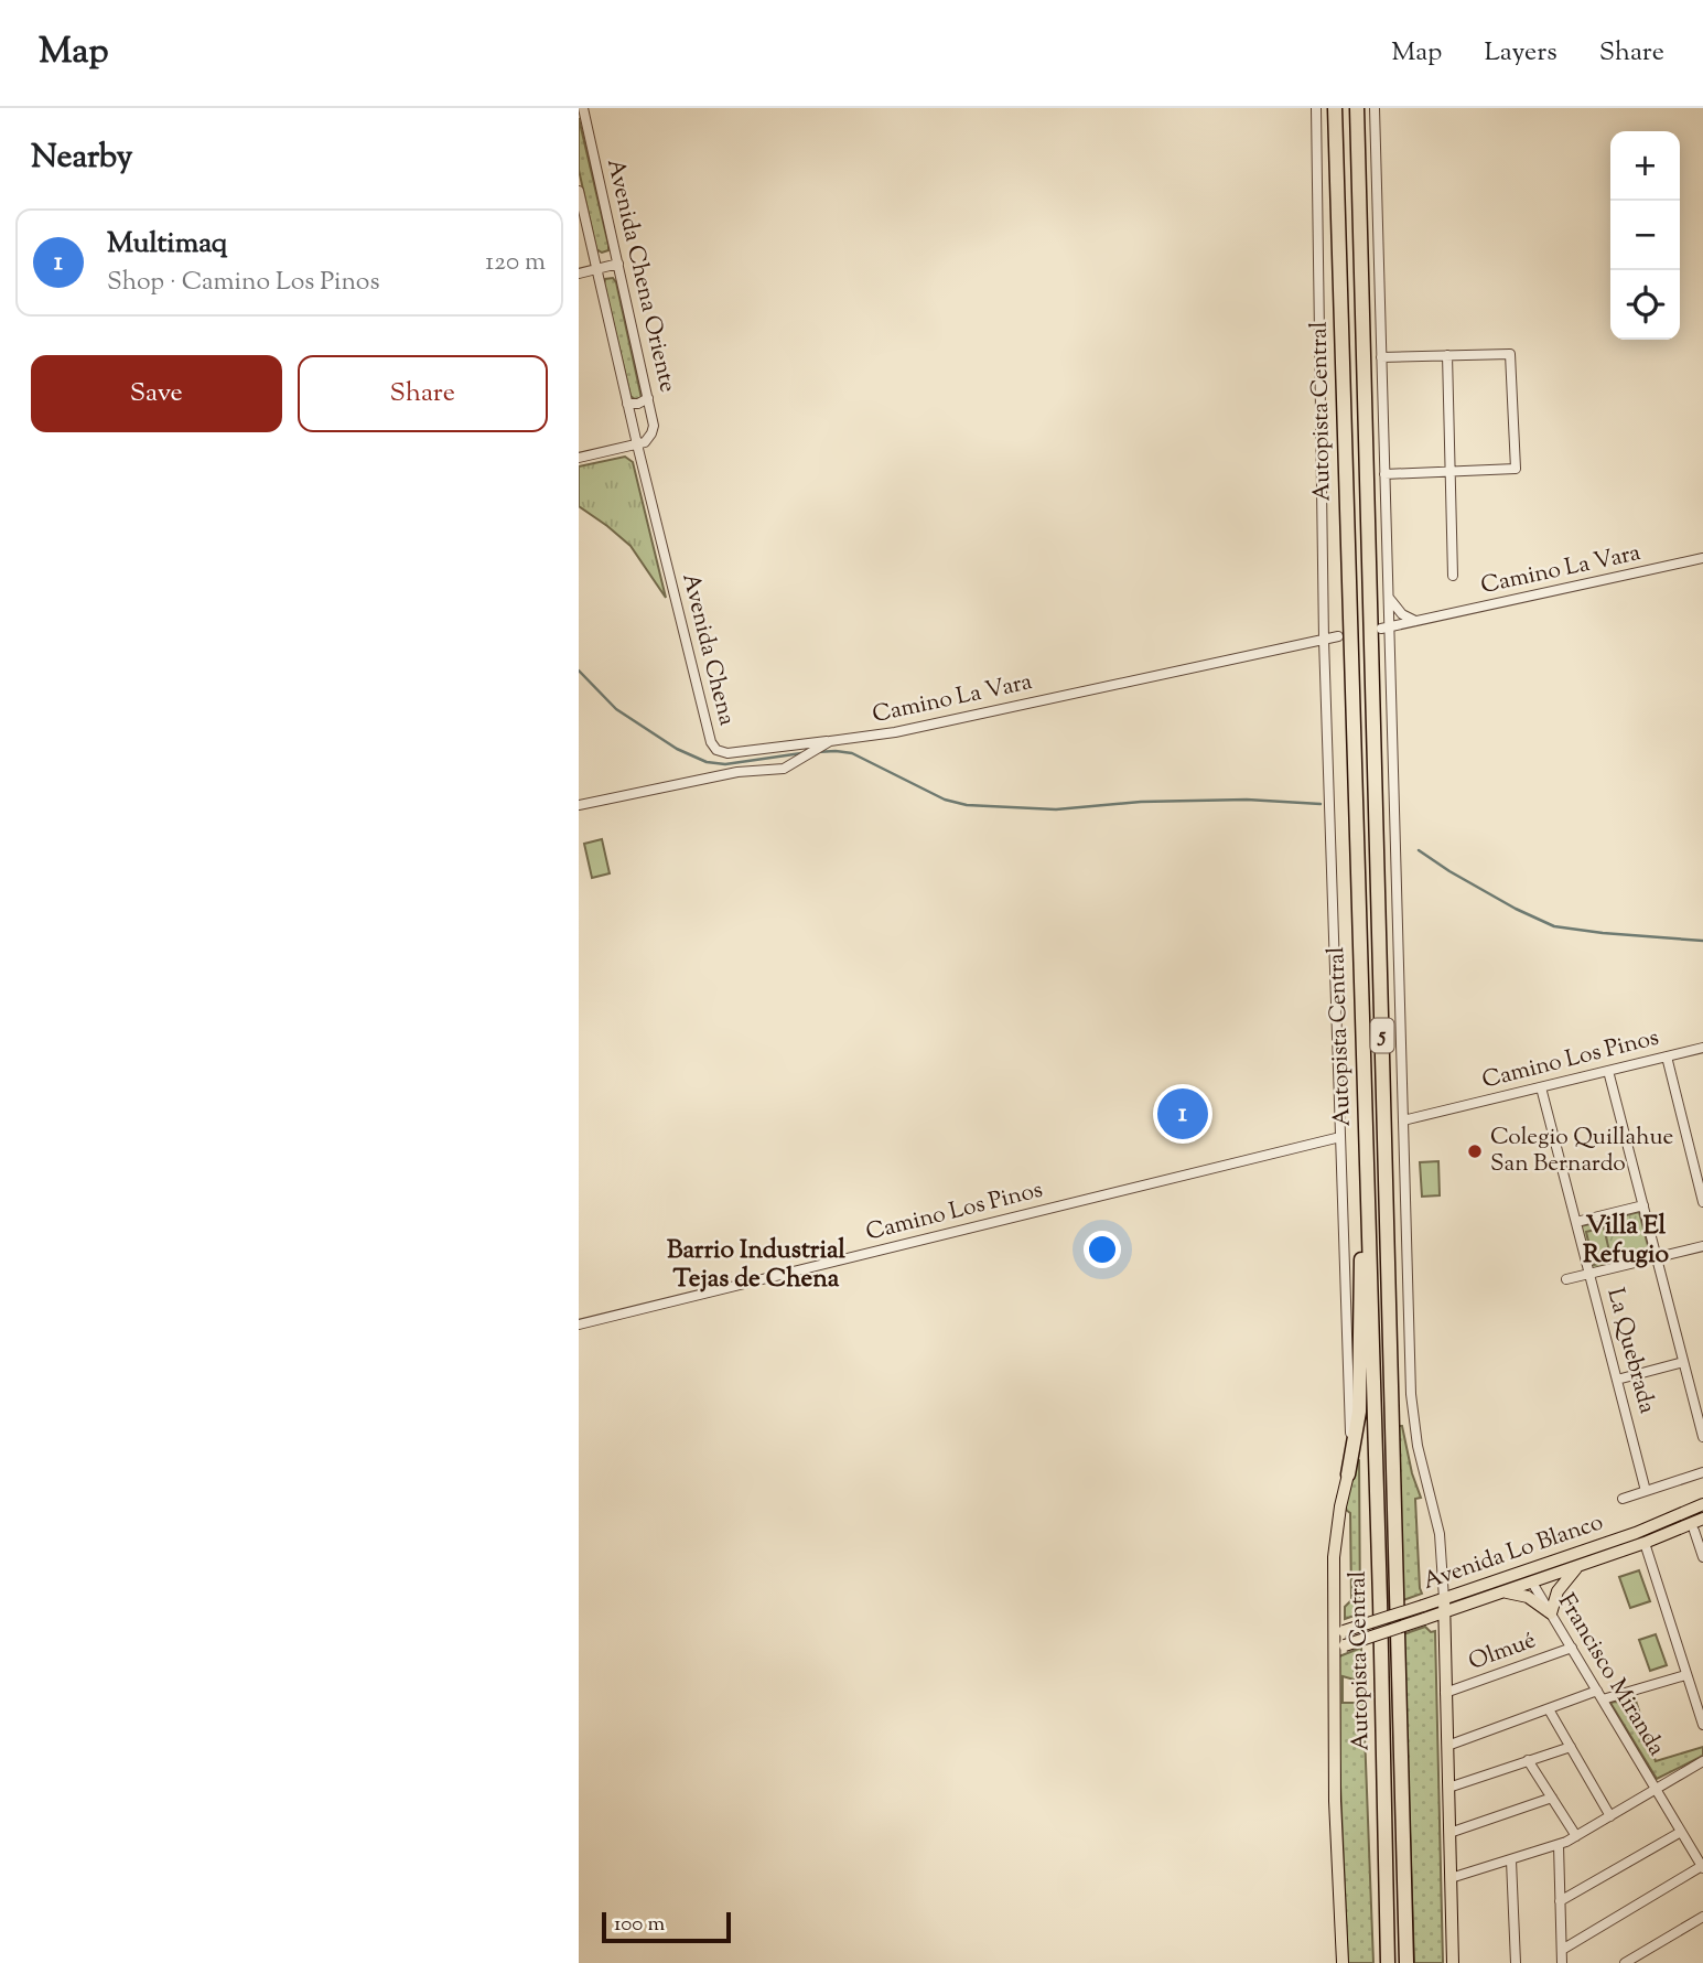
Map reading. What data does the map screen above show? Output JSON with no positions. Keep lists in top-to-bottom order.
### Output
{
  "streets": {
    "highway": ["Autopista Central", "5"],
    "main road": ["Avenida Lo Blanco"],
    "street": [
      "Avenida Chena Oriente",
      "Camino La Vara",
      "Avenida Chena",
      "Camino Los Pinos",
      "La Quebrada",
      "Olmué",
      "Francisco Miranda"
    ]
  },
  "crossings": [
    ["Avenida Chena Oriente", "Avenida Chena"],
    ["Camino La Vara", "Avenida Chena"],
    ["Camino Los Pinos", "La Quebrada"],
    ["La Quebrada", "Avenida Lo Blanco"],
    ["Avenida Lo Blanco", "Francisco Miranda"],
    ["Olmué", "Francisco Miranda"]
  ],
  "districts": ["Villa El Refugio", "Barrio Industrial Tejas de Chena"],
  "places": ["Colegio Quillahue San Bernardo"],
  "scale_bar": "100 m",
  "page": {
    "header": "Map",
    "nav": ["Map", "Layers", "Share"],
    "heading": "Nearby",
    "map_buttons": ["+", "−"],
    "list": [
      {
        "mark": "1",
        "name": "Multimaq",
        "note": "Shop · Camino Los Pinos",
        "value": "120 m"
      }
    ],
    "buttons": ["Save", "Share"],
    "pins": "1",
    "scale": "100 m"
  }
}
